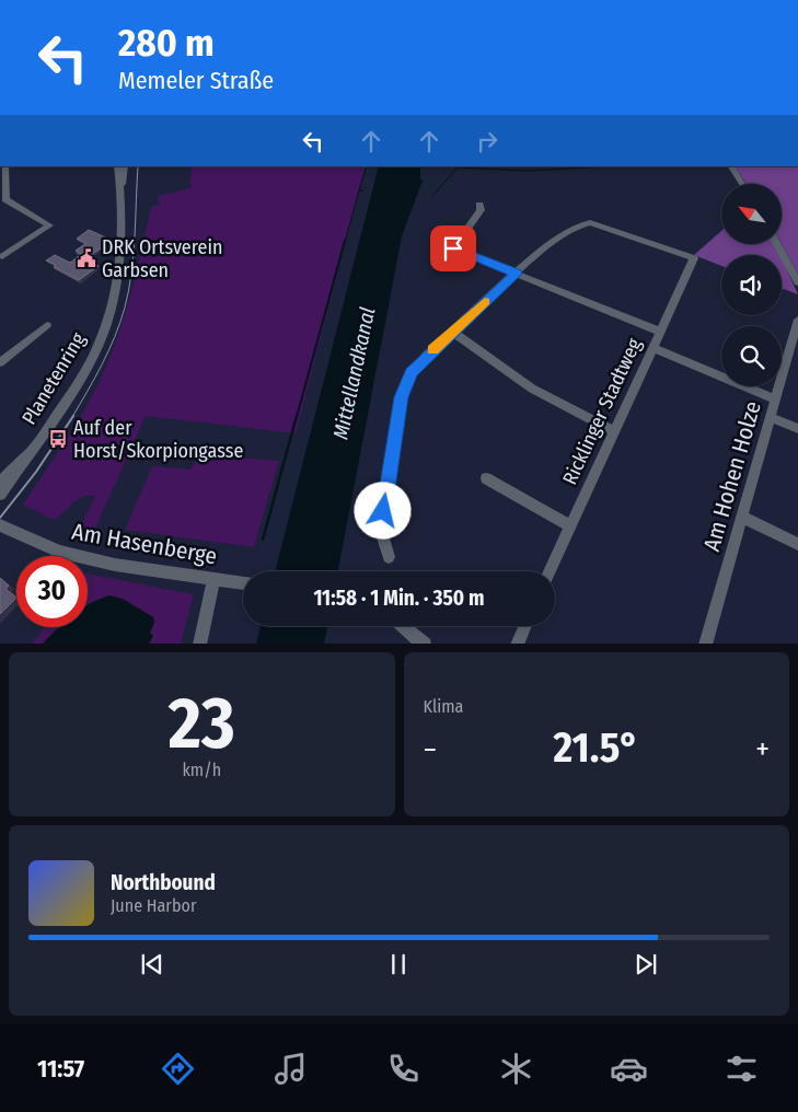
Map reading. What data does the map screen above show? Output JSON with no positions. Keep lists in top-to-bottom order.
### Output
{
  "streets": {
    "street": [
      "Planetenring",
      "Ricklinger Stadtweg",
      "Am Hohen Holze",
      "Am Hasenberge"
    ]
  },
  "water": ["Mittellandkanal"],
  "places": {
    "public building": ["DRK Ortsverein Garbsen"],
    "bus stop": ["Auf der Horst/Skorpiongasse"]
  },
  "north": "top left",
  "page": {
    "turn": ["280 m", "Memeler Straße"],
    "limit": "30",
    "trip": "11:58 · 1 Min. · 350 m",
    "tile": [
      ["23", "km/h"],
      "Klima"
    ],
    "heat": ["−", "21.5°", "+"],
    "song": ["Northbound", "June Harbor"],
    "tabs": "11:57"
  }
}
